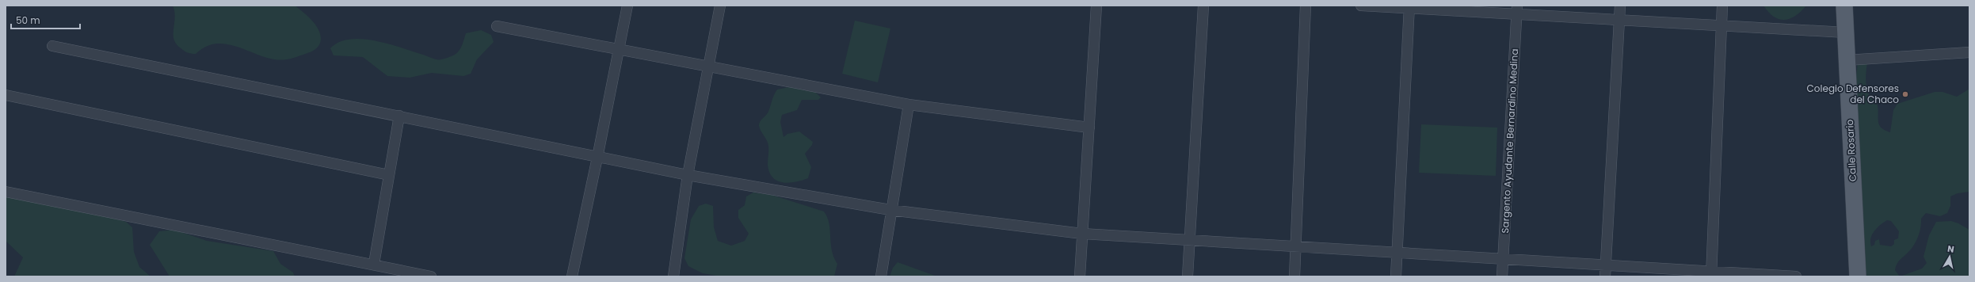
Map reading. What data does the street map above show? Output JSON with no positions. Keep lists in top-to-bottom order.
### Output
{
  "streets": {
    "main road": ["Calle Rosario"],
    "street": ["Sargento Ayudante Bernardino Medina"]
  },
  "places": ["Colegio Defensores del Chaco"],
  "scale_bar": "50 m",
  "north": "top"
}
